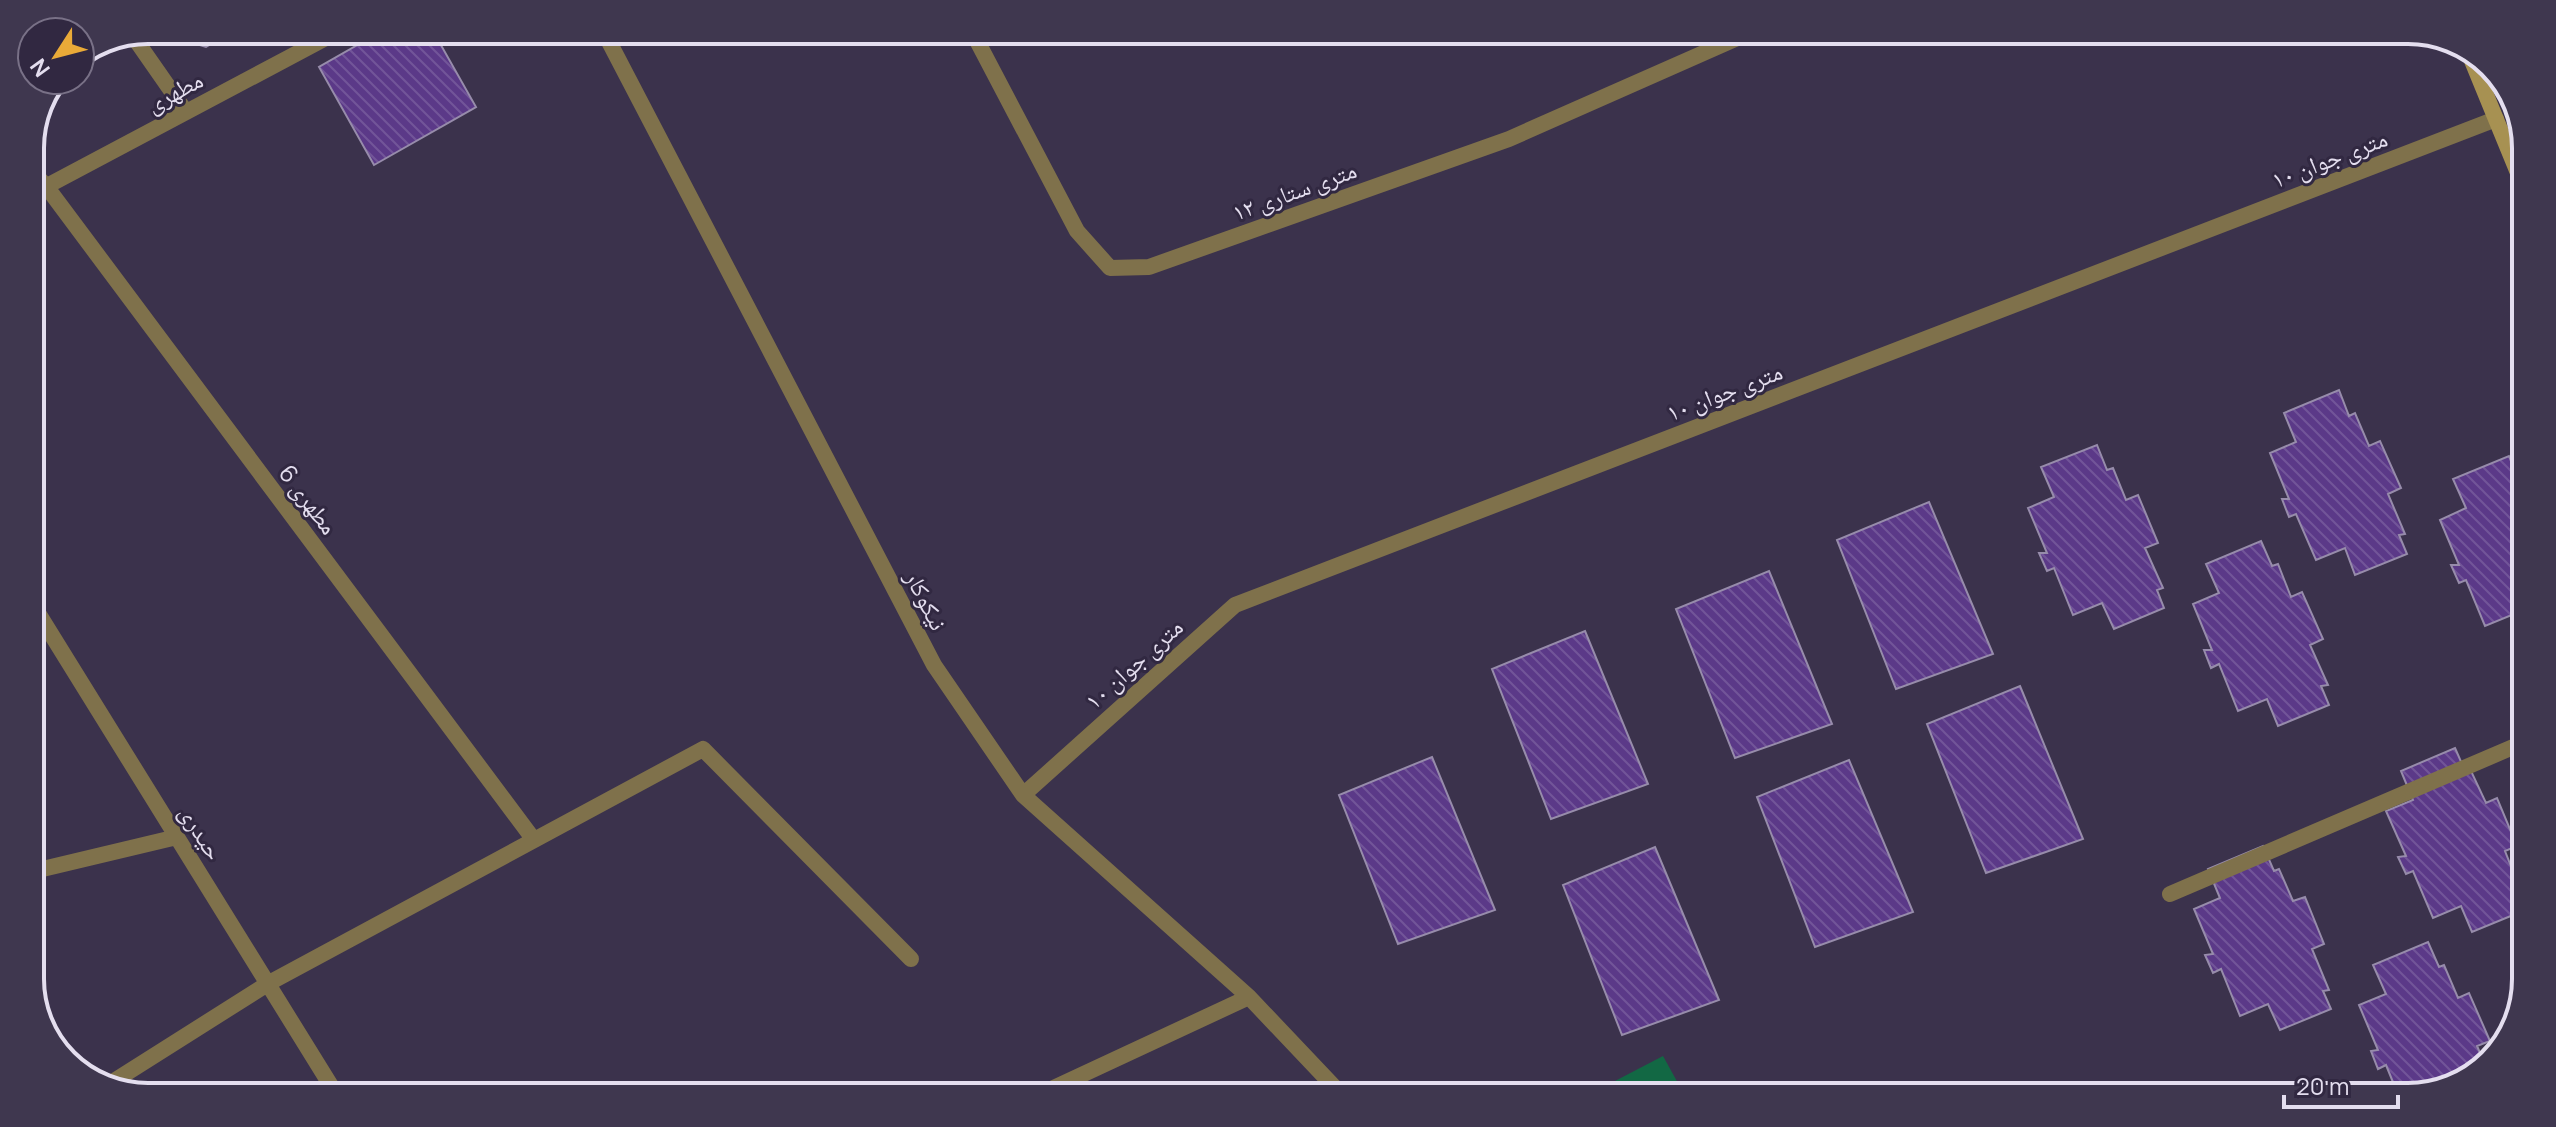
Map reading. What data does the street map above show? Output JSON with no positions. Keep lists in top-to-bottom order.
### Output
{
  "streets": {
    "street": [
      "مطهری",
      "۱۰ متری جوان",
      "۱۲ متری ستاری",
      "مطهری 6",
      "نیکوکار",
      "حیدری"
    ]
  },
  "crossings": [
    ["مطهری", "مطهری 6"],
    ["۱۰ متری جوان", "نیکوکار"]
  ],
  "scale_bar": "20 m",
  "north": "bottom left"
}
